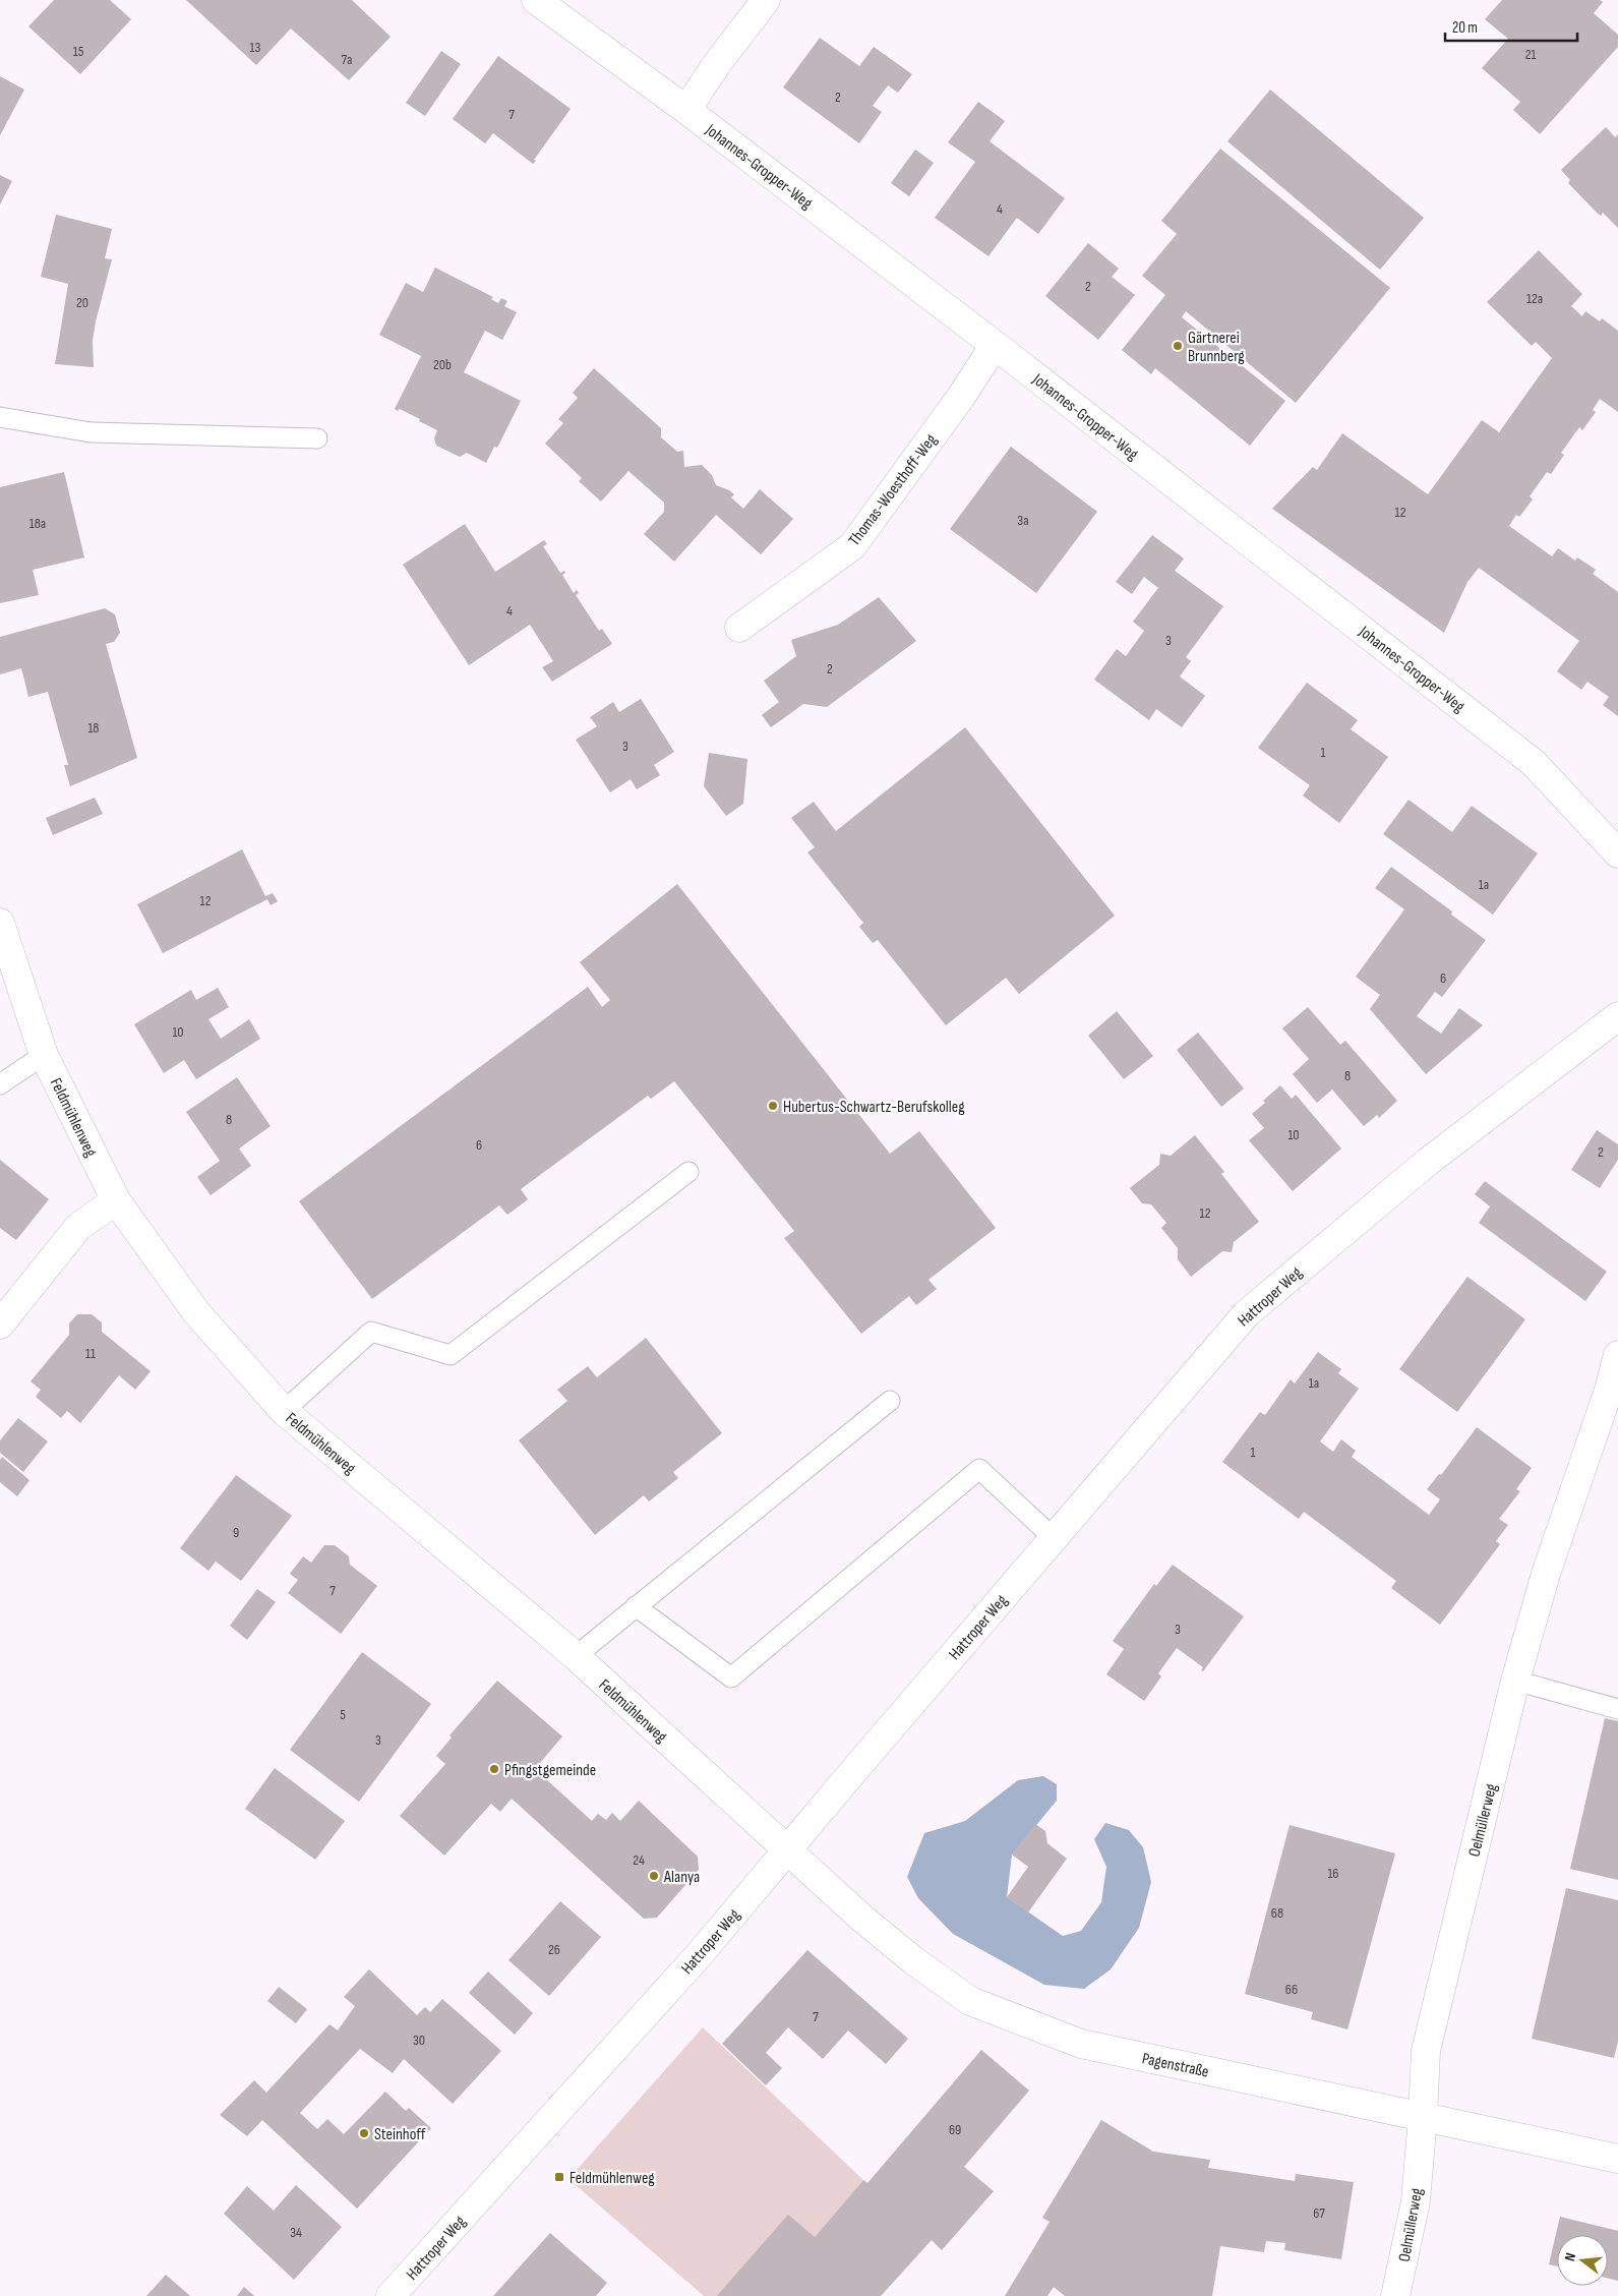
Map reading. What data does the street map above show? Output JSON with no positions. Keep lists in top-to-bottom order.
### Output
{
  "streets": {
    "street": [
      "Johannes-Gropper-Weg",
      "Thomas-Woesthoff-Weg",
      "Feldmühlenweg",
      "Hattroper Weg",
      "Oelmüllerweg",
      "Pagenstraße"
    ]
  },
  "crossings": [
    ["Johannes-Gropper-Weg", "Thomas-Woesthoff-Weg"],
    ["Feldmühlenweg", "Hattroper Weg"],
    ["Feldmühlenweg", "Pagenstraße"],
    ["Hattroper Weg", "Pagenstraße"],
    ["Oelmüllerweg", "Pagenstraße"]
  ],
  "places": {
    "other": [
      "Gärtnerei Brunnberg",
      "Hubertus-Schwartz-Berufskolleg",
      "Pfingstgemeinde",
      "Alanya",
      "Steinhoff"
    ],
    "transit": ["Feldmühlenweg"]
  },
  "house_numbers": [
    "13",
    "15",
    "21",
    "7a",
    "2",
    "7",
    "4",
    "2",
    "12a",
    "20",
    "20b",
    "12",
    "3a",
    "18a",
    "4",
    "3",
    "2",
    "18",
    "3",
    "1",
    "1a",
    "12",
    "6",
    "10",
    "8",
    "8",
    "10",
    "6",
    "2",
    "12",
    "11",
    "1a",
    "1",
    "9",
    "7",
    "3",
    "5",
    "3",
    "24",
    "16",
    "68",
    "26",
    "66",
    "7",
    "30",
    "69",
    "67",
    "34"
  ],
  "scale_bar": "20 m",
  "north": "left"
}
